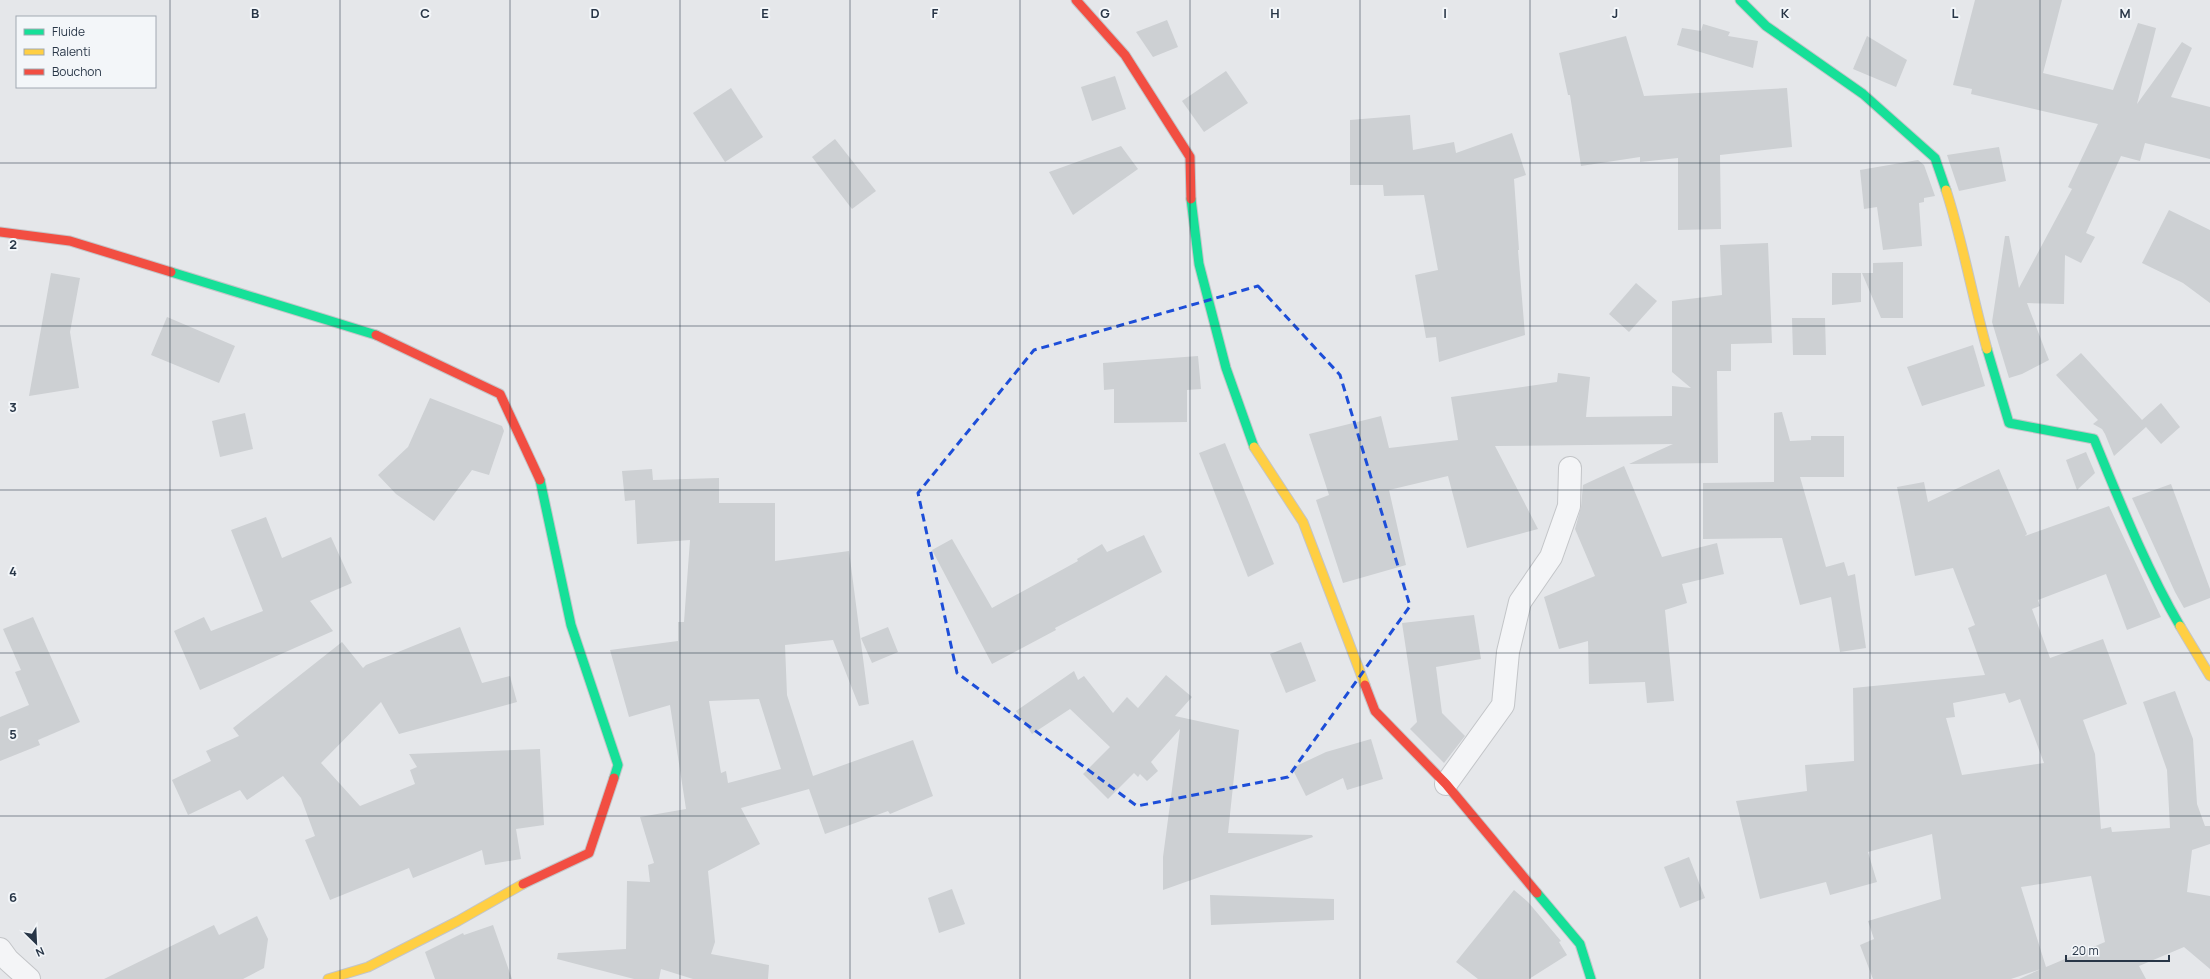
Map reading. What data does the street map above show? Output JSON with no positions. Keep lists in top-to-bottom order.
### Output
{
  "legend": ["Fluide", "Ralenti", "Bouchon"],
  "scale_bar": "20 m",
  "north": "bottom right",
  "grid": {
    "columns": [
      "B",
      "C",
      "D",
      "E",
      "F",
      "G",
      "H",
      "I",
      "J",
      "K",
      "L",
      "M"
    ],
    "rows": [
      "2",
      "3",
      "4",
      "5",
      "6"
    ]
  }
}
